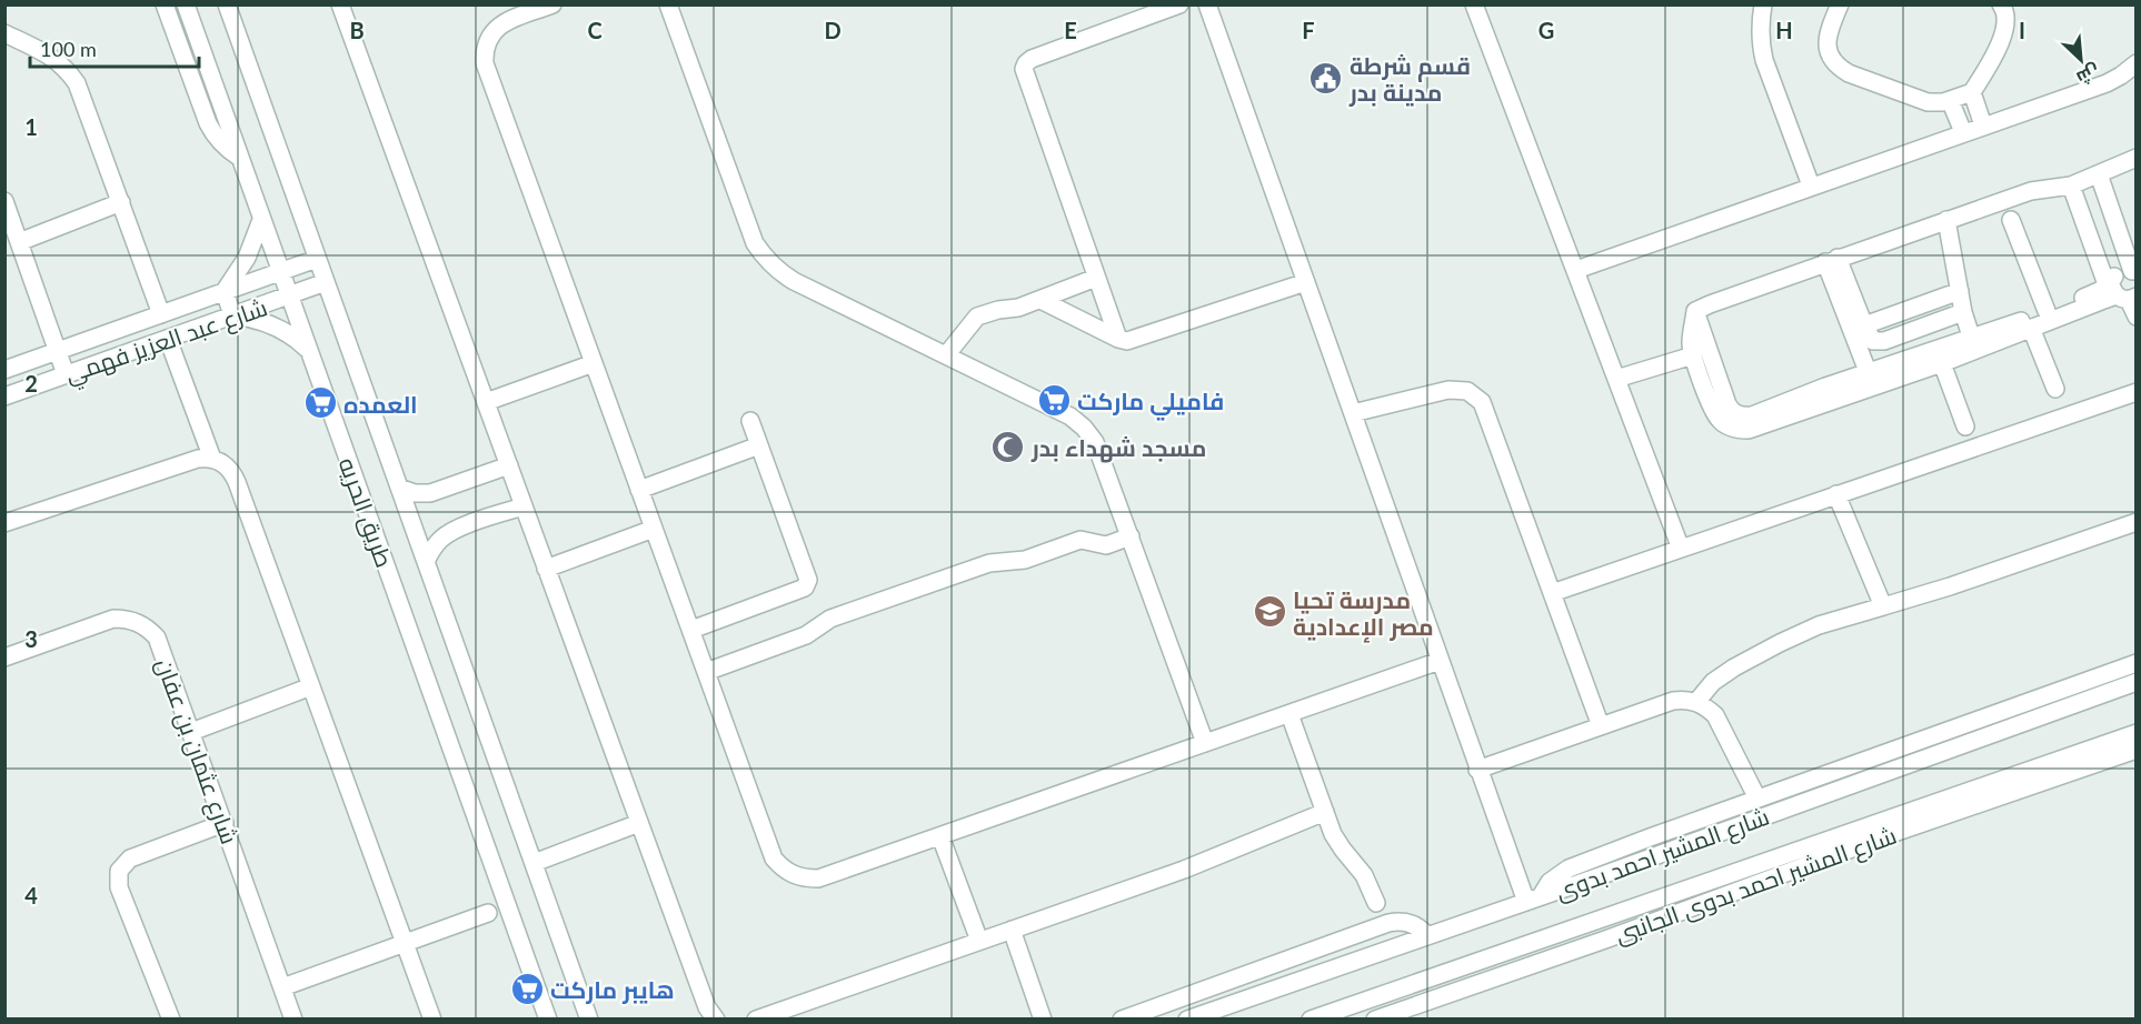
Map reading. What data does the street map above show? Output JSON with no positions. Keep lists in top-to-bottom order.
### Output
{
  "streets": {
    "street": [
      "شارع عبد العزيز فهمي",
      "طريق الحريه",
      "شارع عثمان بن عفان",
      "شارع المشير احمد بدوى",
      "شارع المشير احمد بدوى الجانبى"
    ]
  },
  "crossings": [
    ["شارع عبد العزيز فهمي", "طريق الحريه"],
    ["شارع المشير احمد بدوى", "شارع المشير احمد بدوى الجانبى"]
  ],
  "places": {
    "public building": ["قسم شرطة مدينة بدر"],
    "supermarket": ["فاميلي ماركت", "العمده", "هايبر ماركت"],
    "mosque": ["مسجد شهداء بدر"],
    "school or university": ["مدرسة تحيا مصر الإعدادية"]
  },
  "scale_bar": "100 m",
  "north": "bottom right",
  "grid": {
    "columns": [
      "B",
      "C",
      "D",
      "E",
      "F",
      "G",
      "H",
      "I"
    ],
    "rows": [
      "1",
      "2",
      "3",
      "4"
    ]
  }
}
